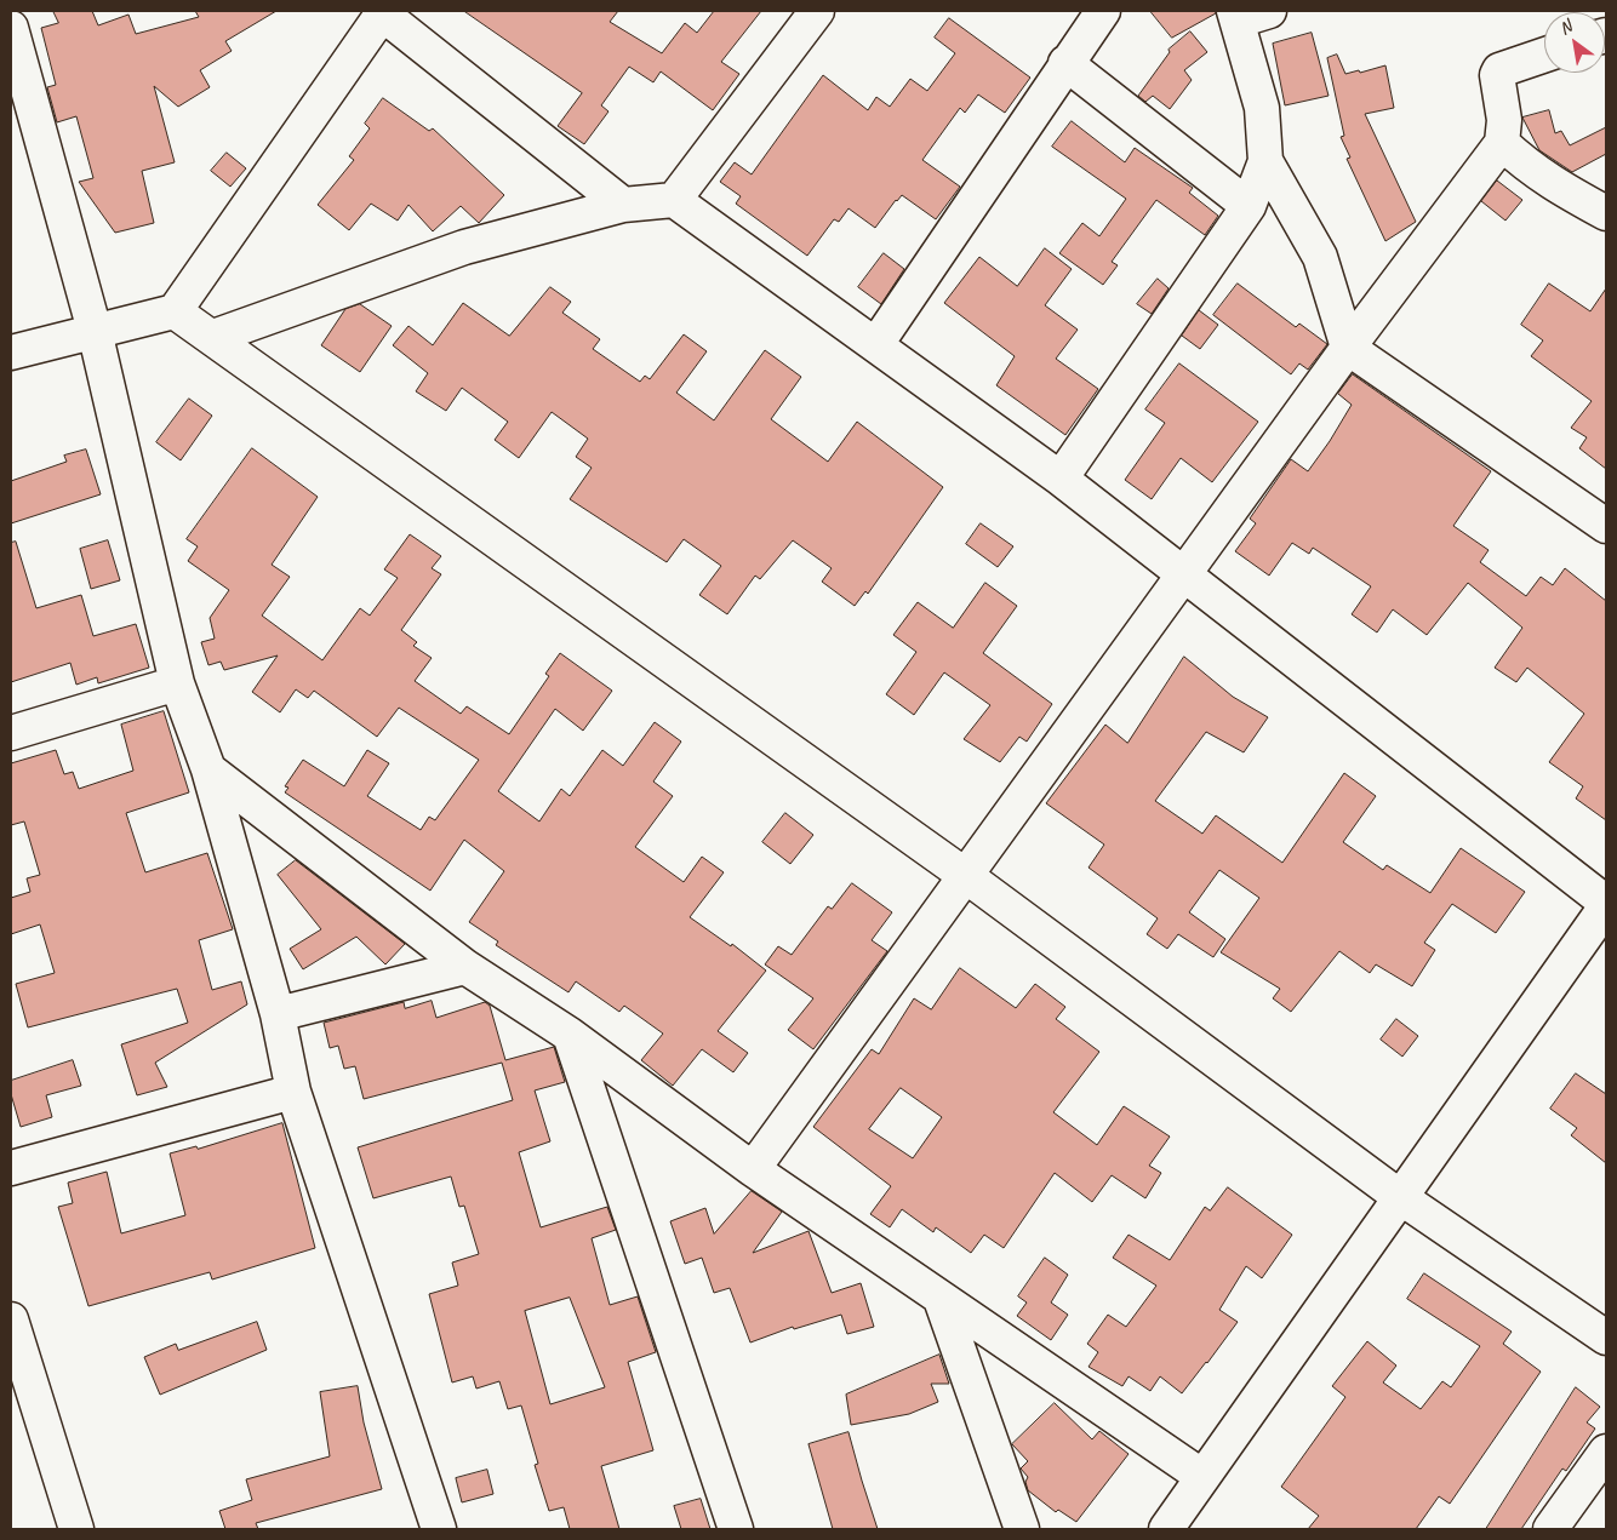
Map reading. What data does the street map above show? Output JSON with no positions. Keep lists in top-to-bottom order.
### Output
{
  "north": "top left"
}
